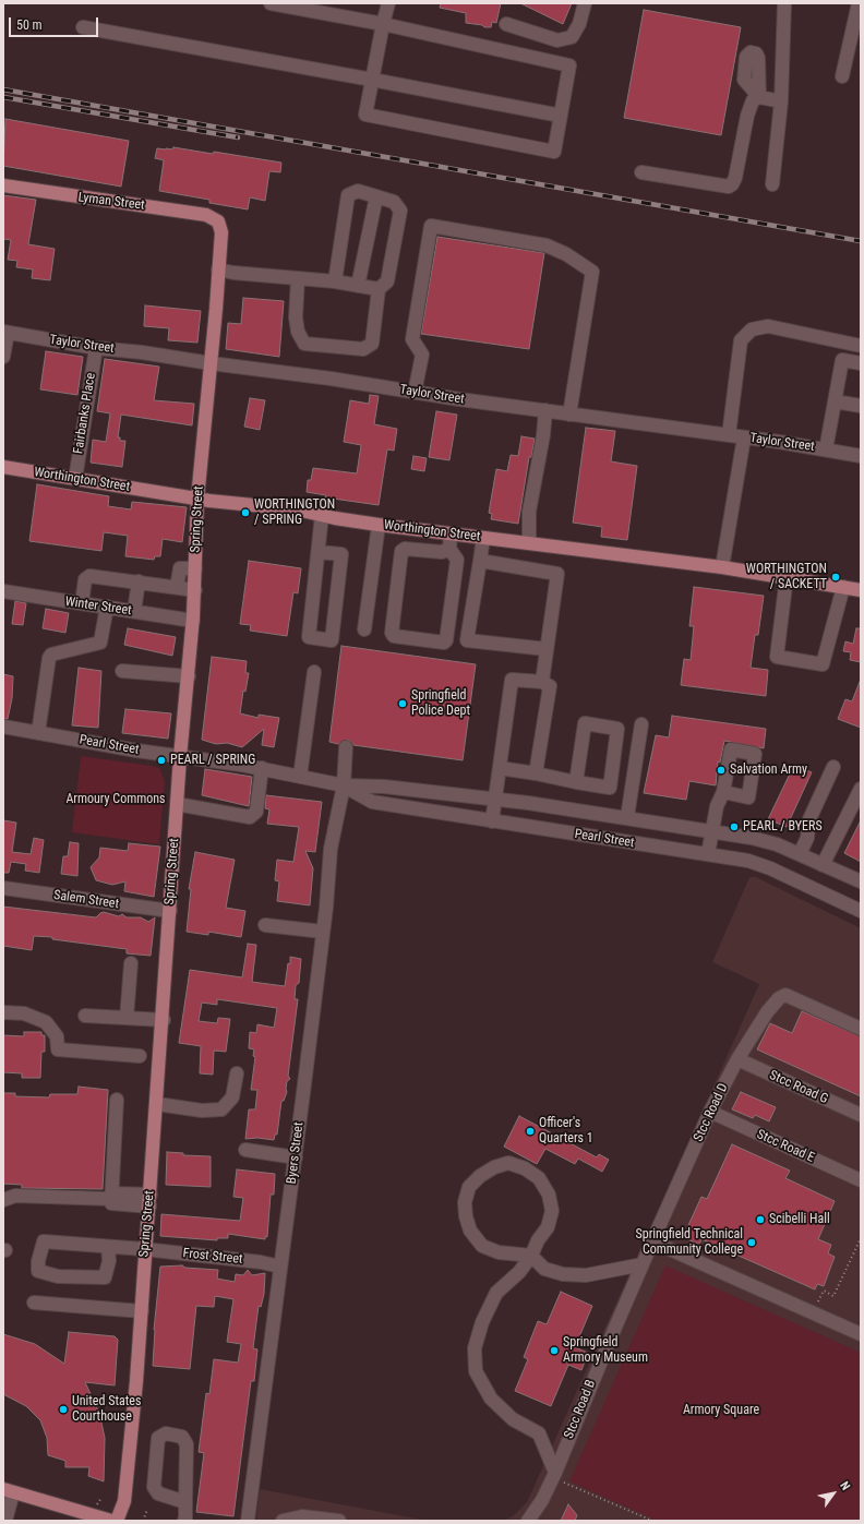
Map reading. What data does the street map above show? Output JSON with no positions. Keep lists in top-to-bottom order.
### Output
{
  "streets": {
    "main road": ["Lyman Street", "Worthington Street", "Spring Street"],
    "street": [
      "Taylor Street",
      "Fairbanks Place",
      "Winter Street",
      "Pearl Street",
      "Salem Street",
      "Stcc Road G",
      "Stcc Road D",
      "Stcc Road E",
      "Byers Street",
      "Frost Street",
      "Stcc Road B"
    ]
  },
  "crossings": [
    ["Lyman Street", "Spring Street"],
    ["Taylor Street", "Fairbanks Place"],
    ["Taylor Street", "Spring Street"],
    ["Fairbanks Place", "Worthington Street"],
    ["Worthington Street", "Spring Street"],
    ["Spring Street", "Winter Street"],
    ["Spring Street", "Pearl Street"],
    ["Spring Street", "Salem Street"],
    ["Spring Street", "Frost Street"],
    ["Pearl Street", "Byers Street"],
    ["Stcc Road G", "Stcc Road D"],
    ["Stcc Road D", "Stcc Road E"],
    ["Stcc Road D", "Stcc Road B"],
    ["Byers Street", "Frost Street"]
  ],
  "parks": ["Armoury Commons", "Armory Square"],
  "places": [
    "WORTHINGTON / SPRING",
    "WORTHINGTON / SACKETT",
    "Springfield Police Dept",
    "PEARL / SPRING",
    "Salvation Army",
    "PEARL / BYERS",
    "Officer's Quarters 1",
    "Scibelli Hall",
    "Springfield Technical Community College",
    "Springfield Armory Museum",
    "United States Courthouse"
  ],
  "scale_bar": "50 m",
  "north": "top right"
}
